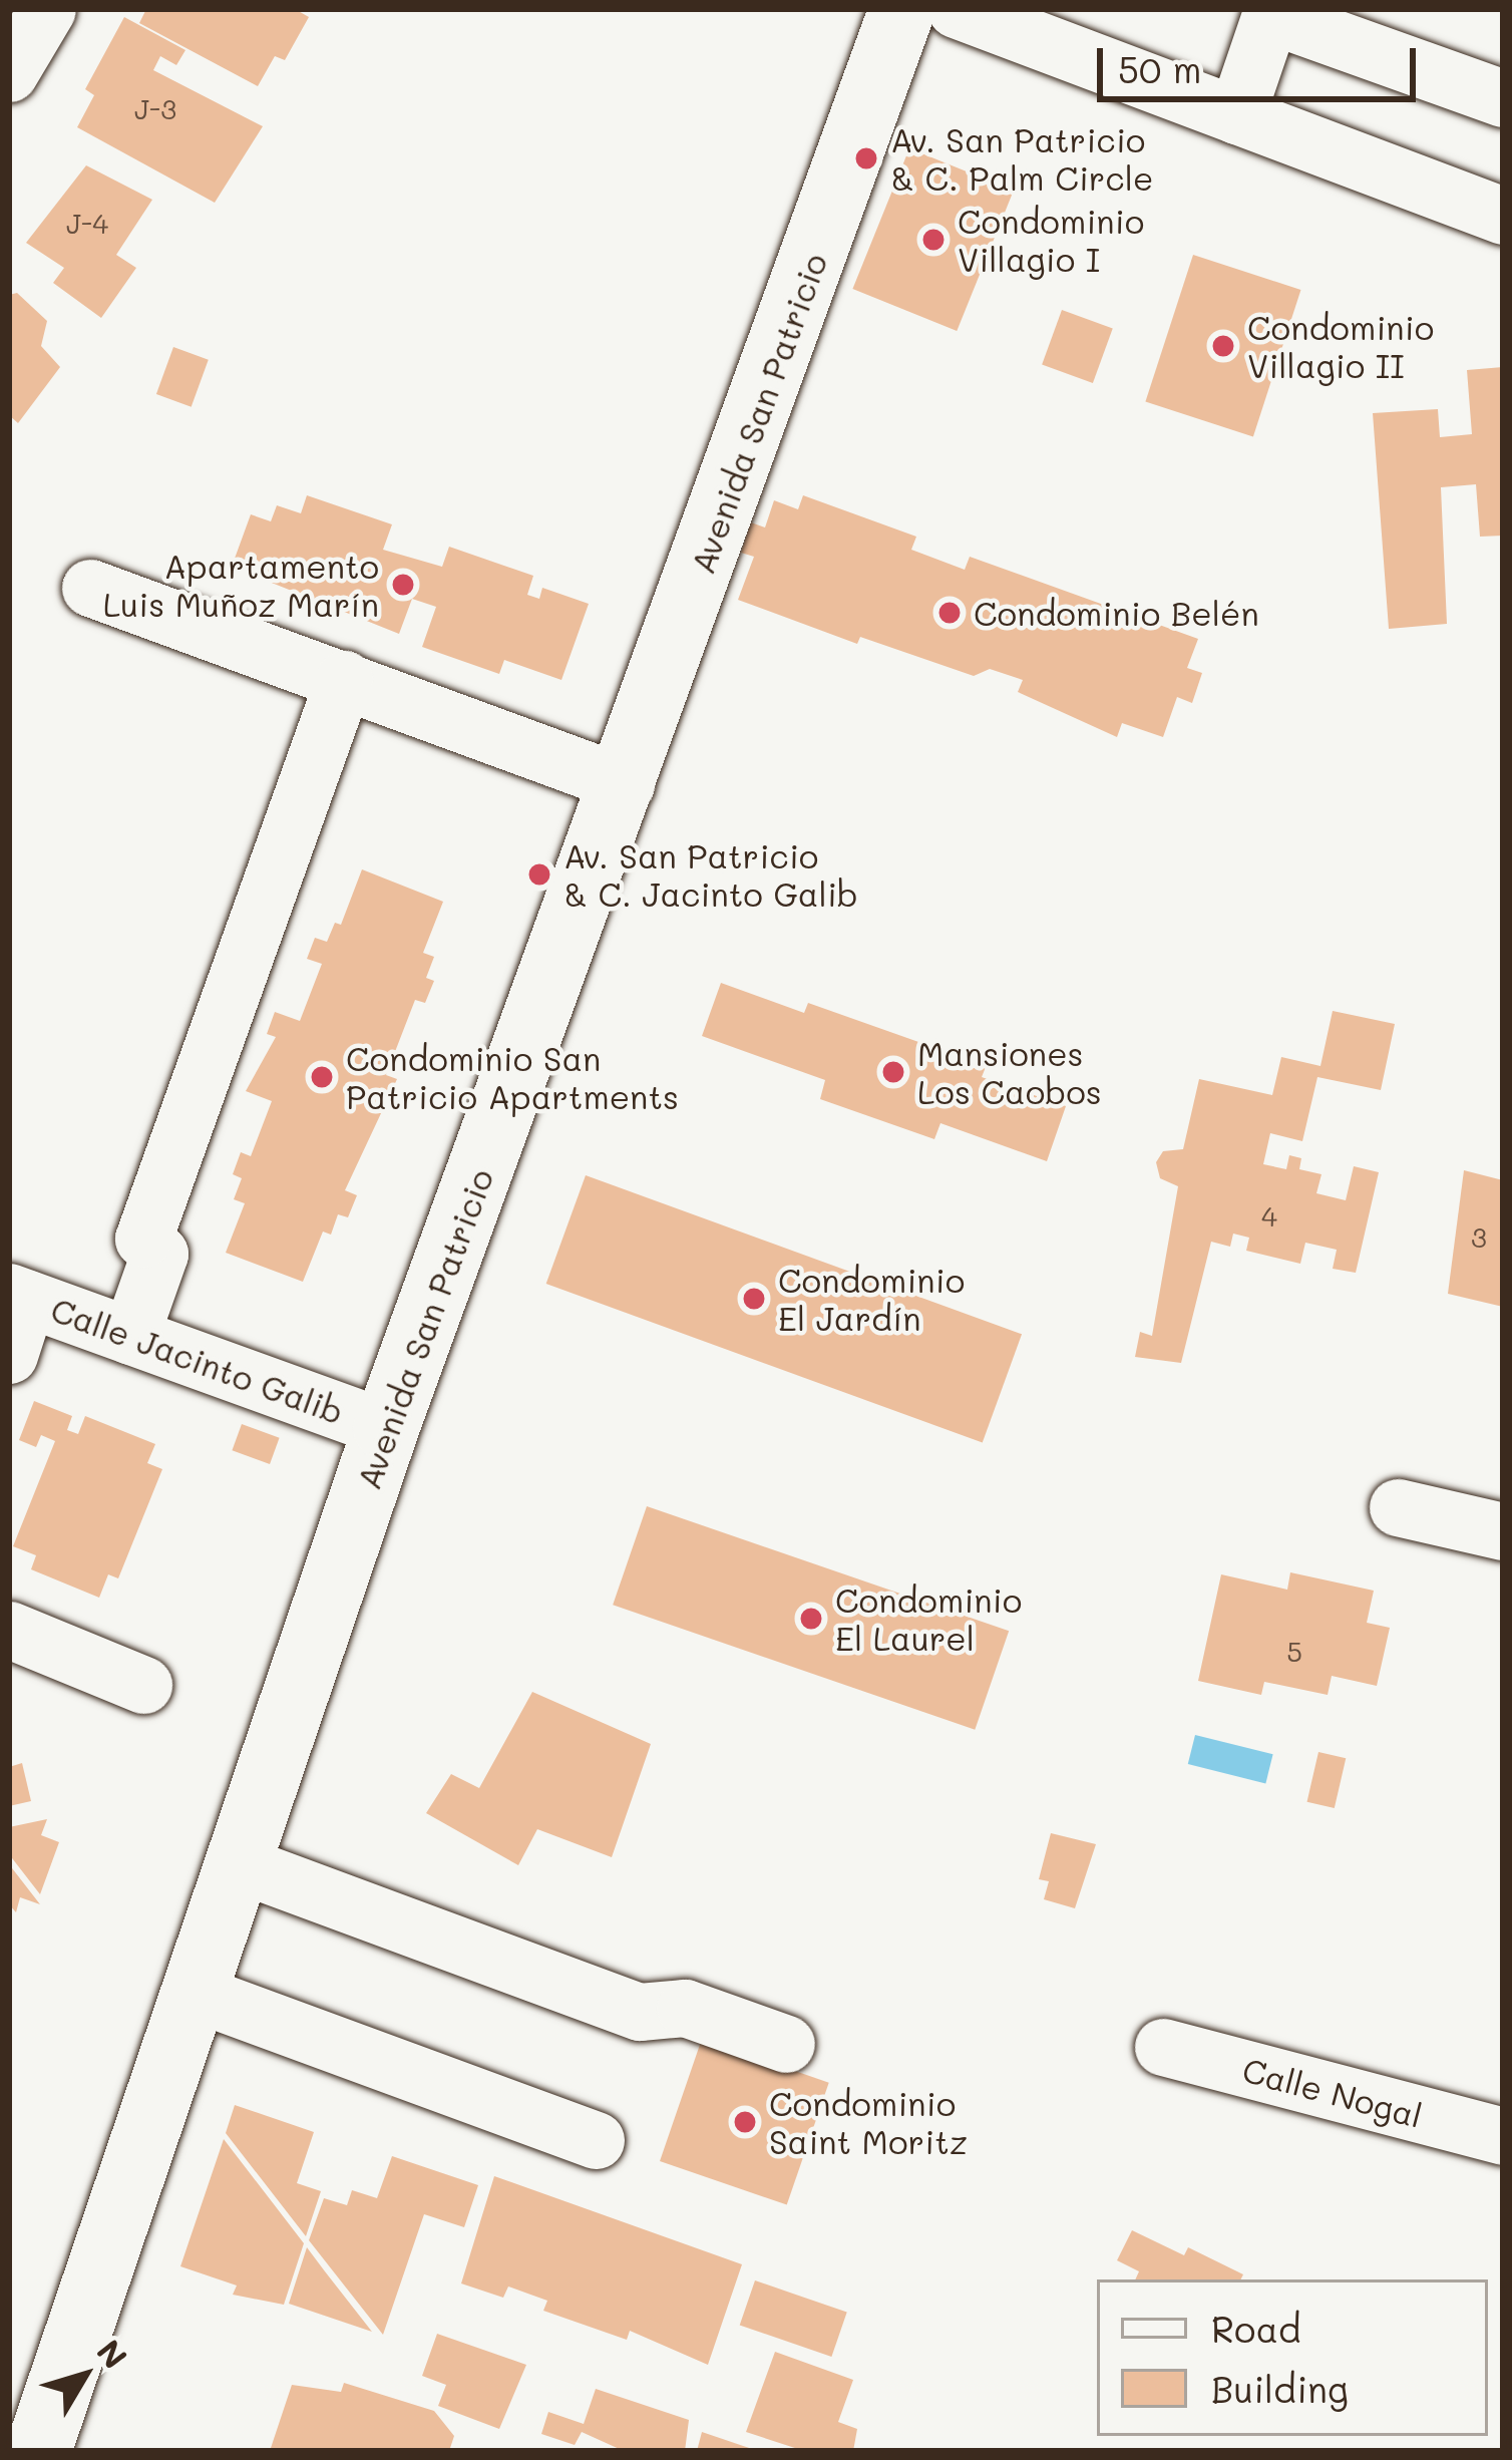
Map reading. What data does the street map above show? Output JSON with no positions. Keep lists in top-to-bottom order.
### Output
{
  "streets": {
    "main road": ["Avenida San Patricio"],
    "street": ["Calle Jacinto Galib", "Calle Nogal"]
  },
  "crossings": [
    ["Avenida San Patricio", "Calle Jacinto Galib"]
  ],
  "places": [
    "Av. San Patricio & C. Palm Circle",
    "Condominio Villagio I",
    "Condominio Villagio II",
    "Apartamento Luis Muñoz Marín",
    "Condominio Belén",
    "Av. San Patricio & C. Jacinto Galib",
    "Mansiones Los Caobos",
    "Condominio San Patricio Apartments",
    "Condominio El Jardín",
    "Condominio El Laurel",
    "Condominio Saint Moritz"
  ],
  "house_numbers": [
    "J-3",
    "J-4",
    "4",
    "3",
    "5"
  ],
  "legend": ["Road", "Building"],
  "scale_bar": "50 m",
  "north": "top right"
}
